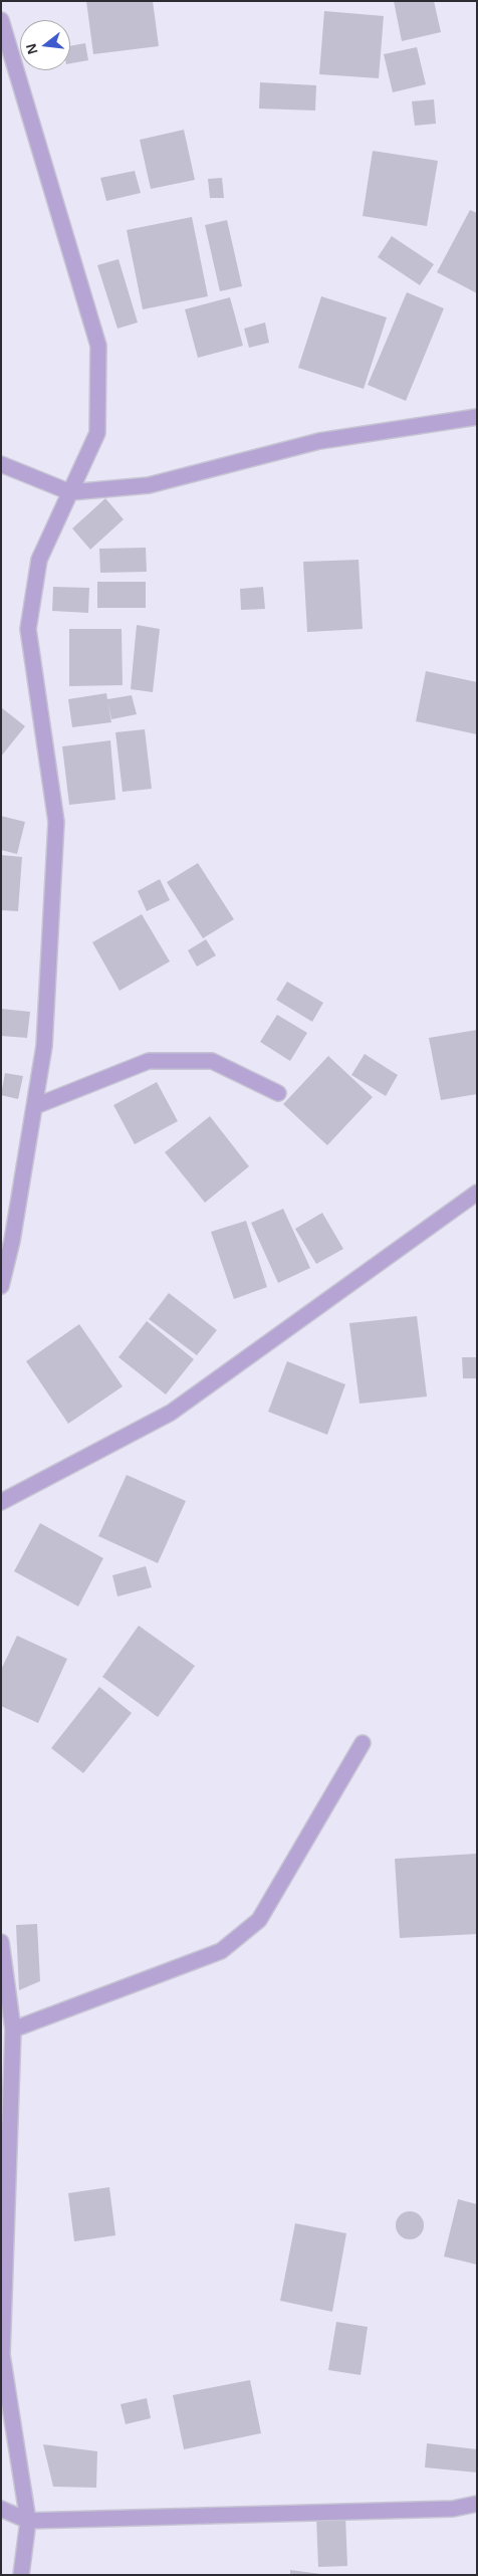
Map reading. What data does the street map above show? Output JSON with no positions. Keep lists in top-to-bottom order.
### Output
{
  "north": "left"
}
